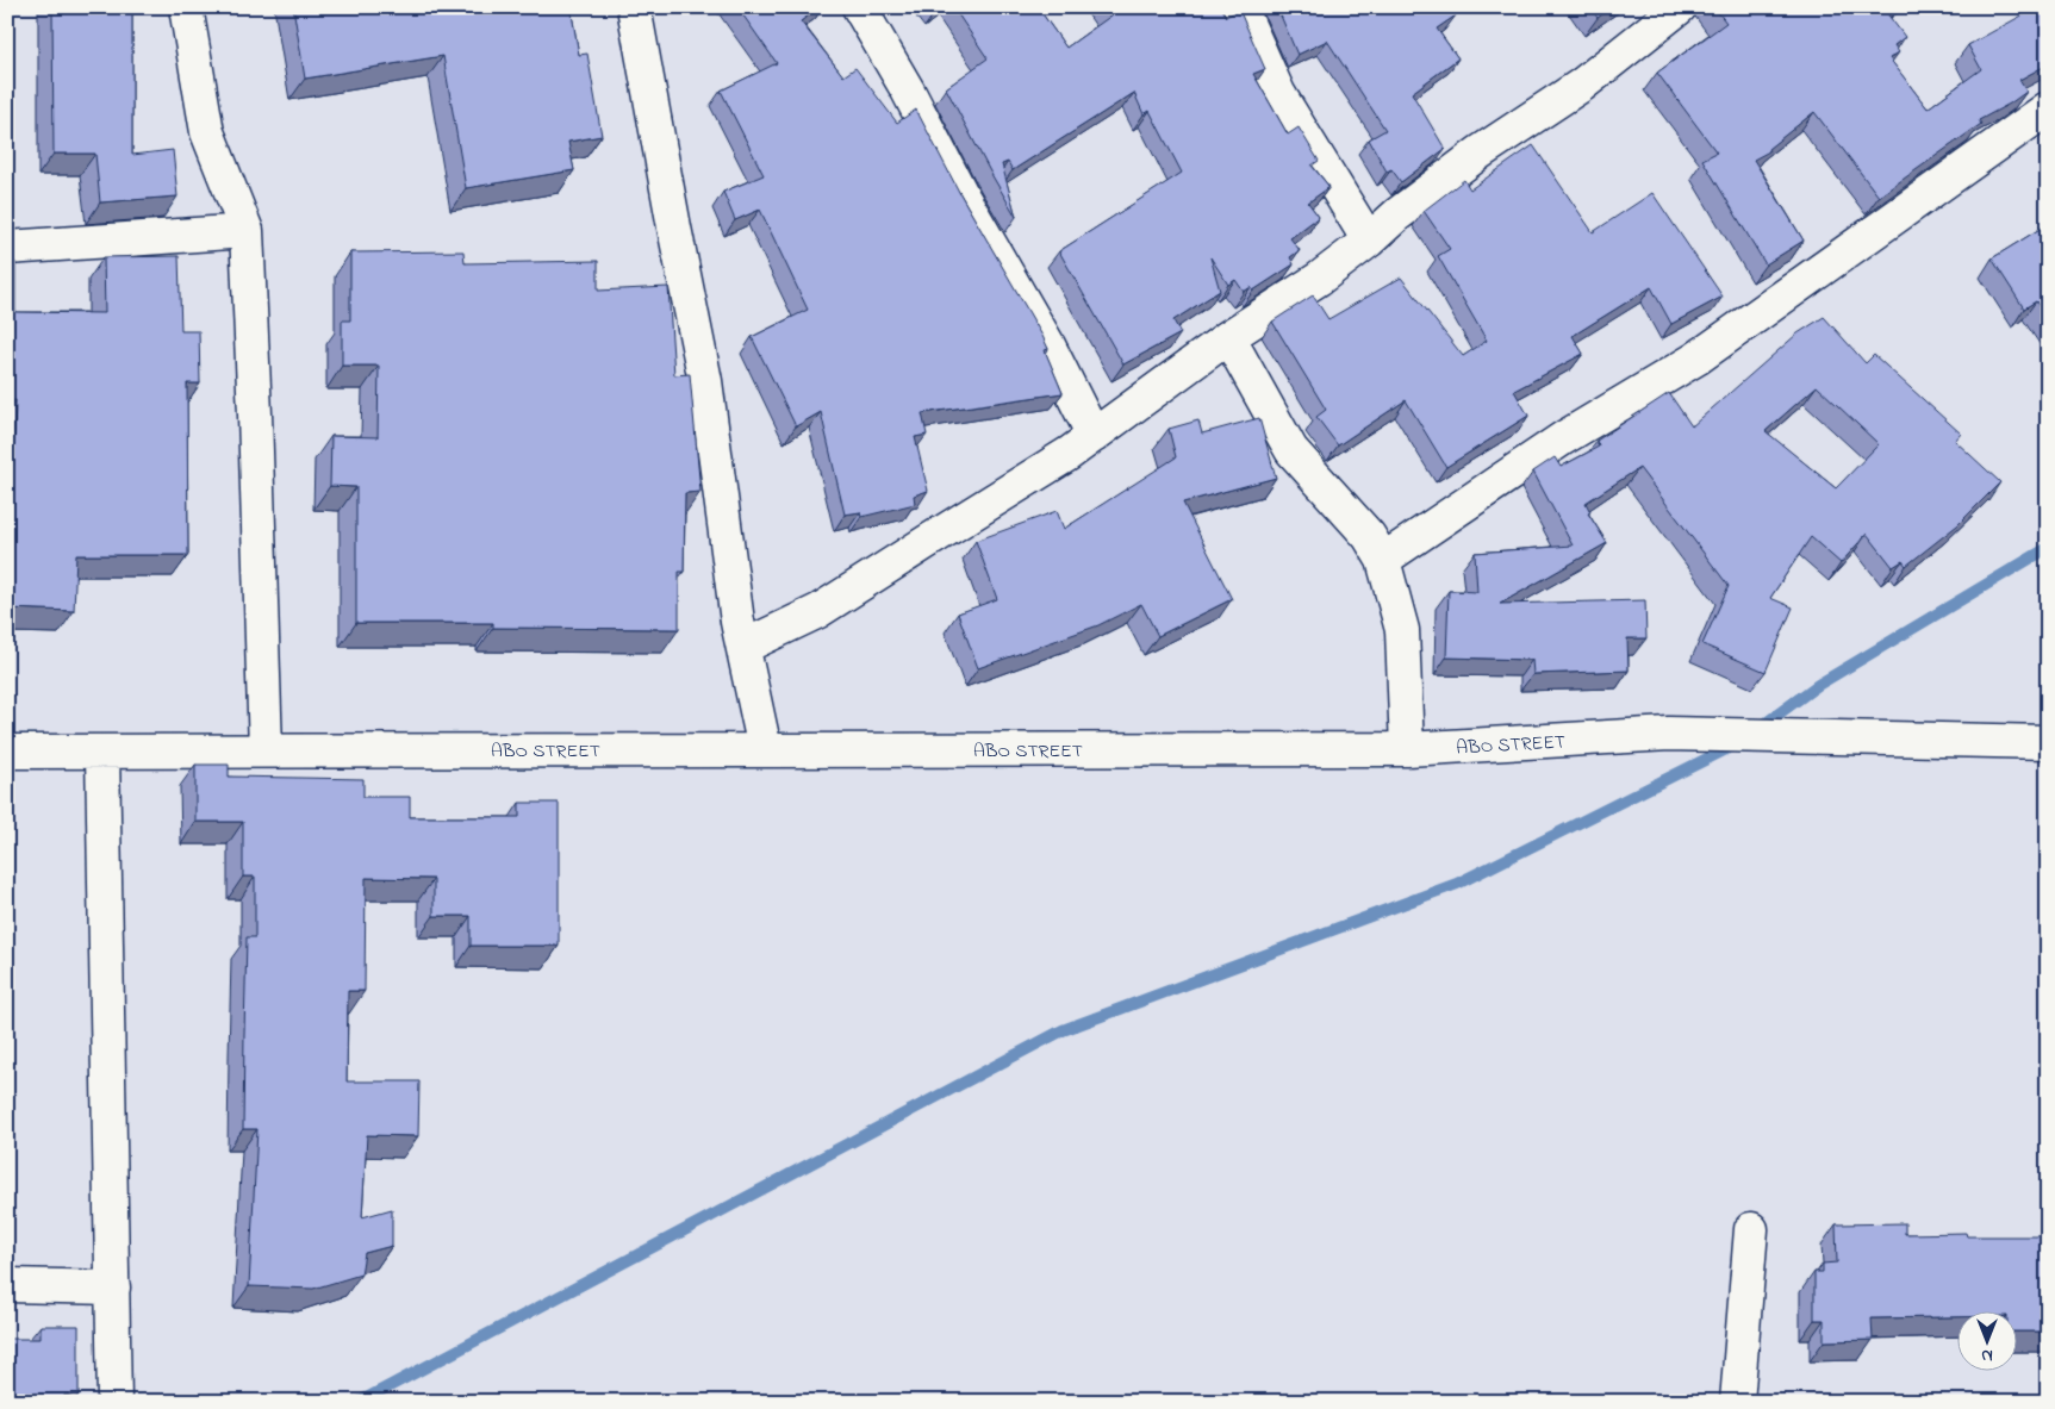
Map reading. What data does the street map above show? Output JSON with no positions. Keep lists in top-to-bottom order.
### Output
{
  "streets": {
    "street": ["ABO STREET"]
  },
  "north": "bottom"
}
